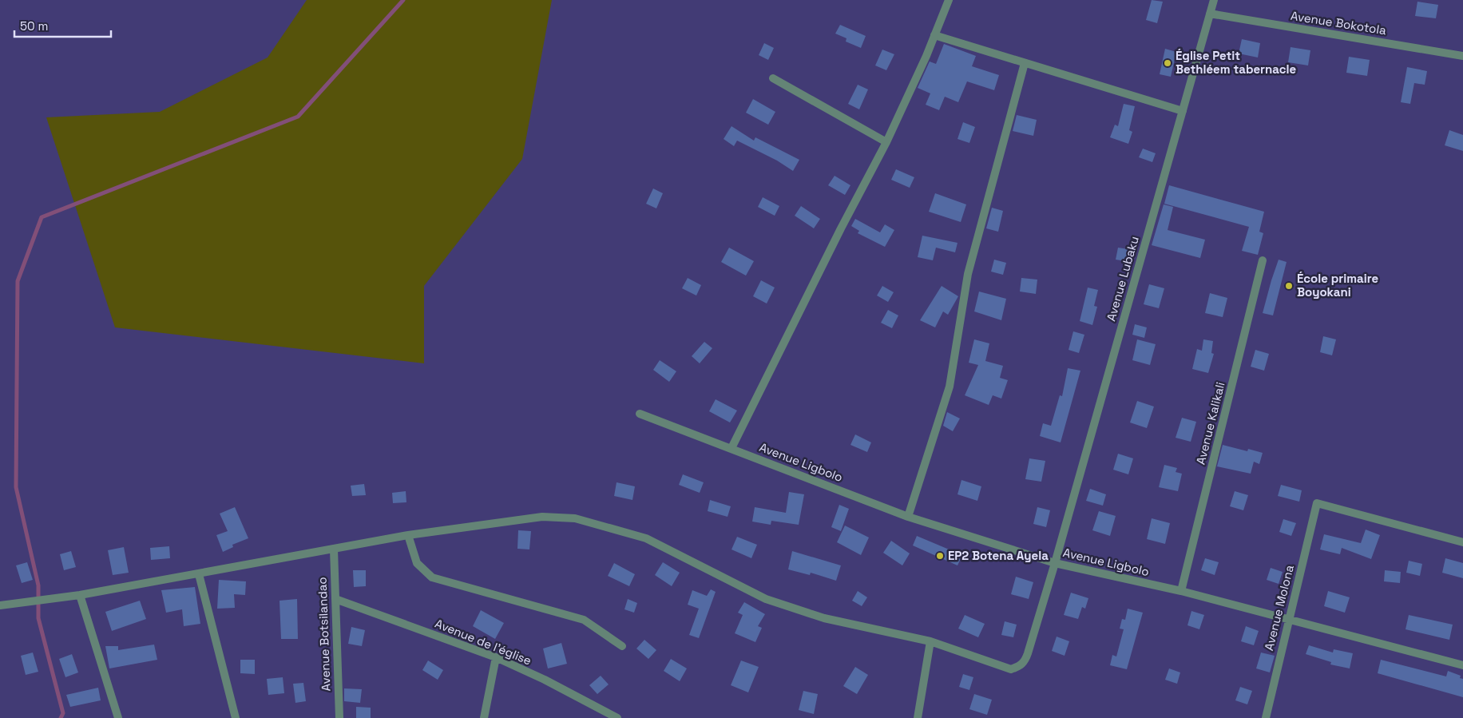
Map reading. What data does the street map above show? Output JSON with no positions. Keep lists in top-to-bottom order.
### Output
{
  "streets": {
    "street": [
      "Avenue Bokotola",
      "Avenue Lubaku",
      "Avenue Kalikali",
      "Avenue Ligbolo",
      "Avenue Molona",
      "Avenue Botsilandao",
      "Avenue de l'église"
    ]
  },
  "crossings": [
    ["Avenue Bokotola", "Avenue Lubaku"],
    ["Avenue Lubaku", "Avenue Ligbolo"],
    ["Avenue Lubaku", "Avenue Botsilandao"],
    ["Avenue Kalikali", "Avenue Ligbolo"],
    ["Avenue Ligbolo", "Avenue Molona"],
    ["Avenue Botsilandao", "Avenue de l'église"]
  ],
  "places": ["Église Petit Bethléem tabernacle", "École primaire Boyokani", "EP2 Botena Ayela"],
  "scale_bar": "50 m"
}
